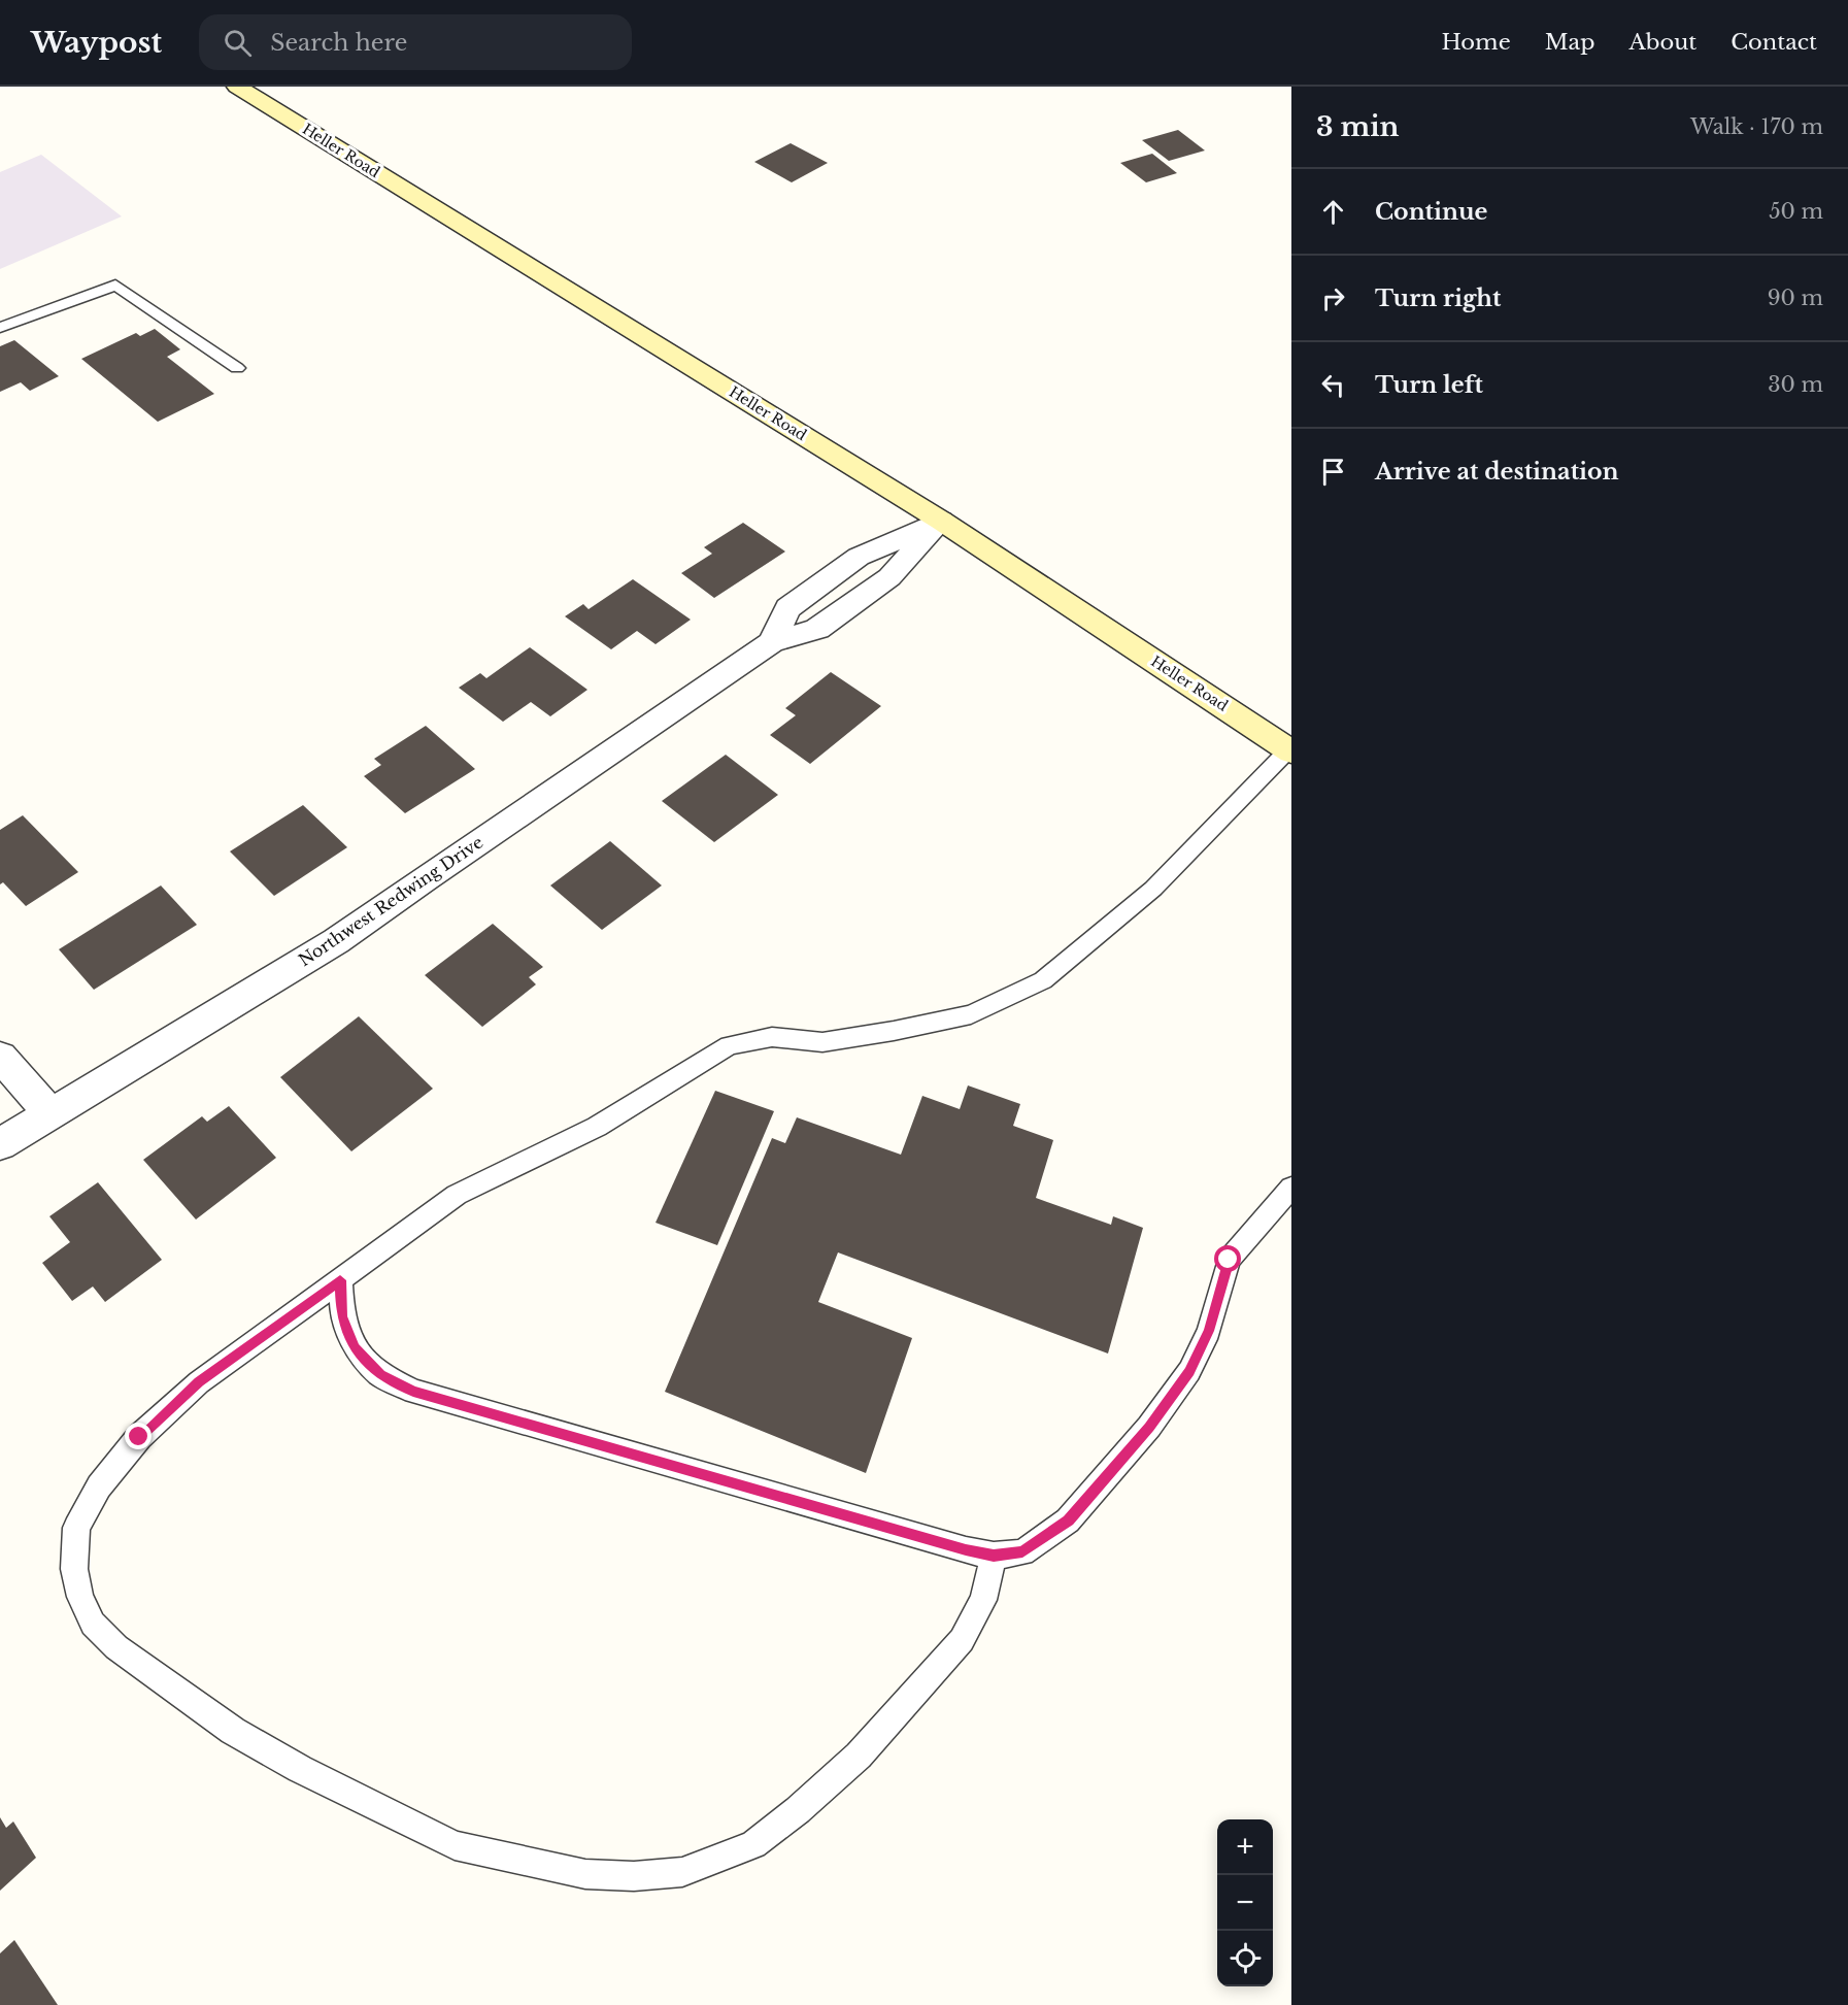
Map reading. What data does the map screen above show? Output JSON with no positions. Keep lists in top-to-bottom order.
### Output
{
  "streets": {
    "street": ["Heller Road", "Northwest Redwing Drive"]
  },
  "crossings": [
    ["Heller Road", "Northwest Redwing Drive"]
  ],
  "page": {
    "header": "Waypost",
    "search": "Search here",
    "nav": [
      "Home",
      "Map",
      "About",
      "Contact"
    ],
    "heading": ["3 min", "Walk · 170 m"],
    "list": [
      ["Continue", "50 m"],
      ["Turn right", "90 m"],
      ["Turn left", "30 m"],
      "Arrive at destination"
    ],
    "map_buttons": ["+", "−"]
  }
}
